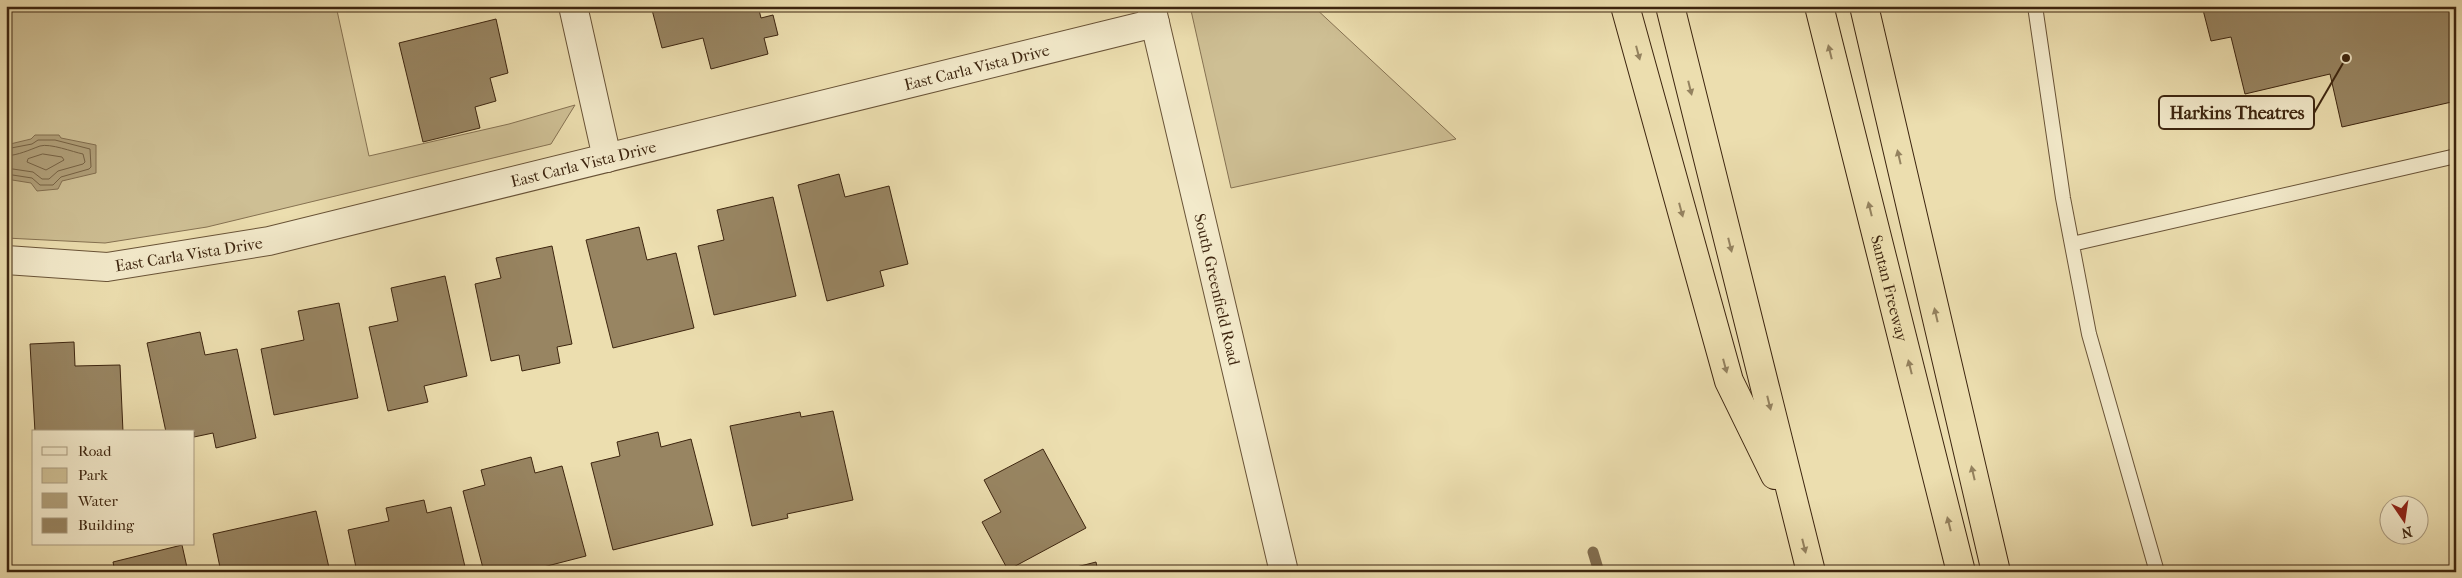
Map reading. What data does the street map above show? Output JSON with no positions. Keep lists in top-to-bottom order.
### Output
{
  "streets": {
    "highway": ["Santan Freeway"],
    "street": ["East Carla Vista Drive", "South Greenfield Road"]
  },
  "crossings": [
    ["East Carla Vista Drive", "South Greenfield Road"]
  ],
  "places": ["Harkins Theatres"],
  "legend": [
    "Road",
    "Park",
    "Water",
    "Building"
  ],
  "north": "bottom"
}
